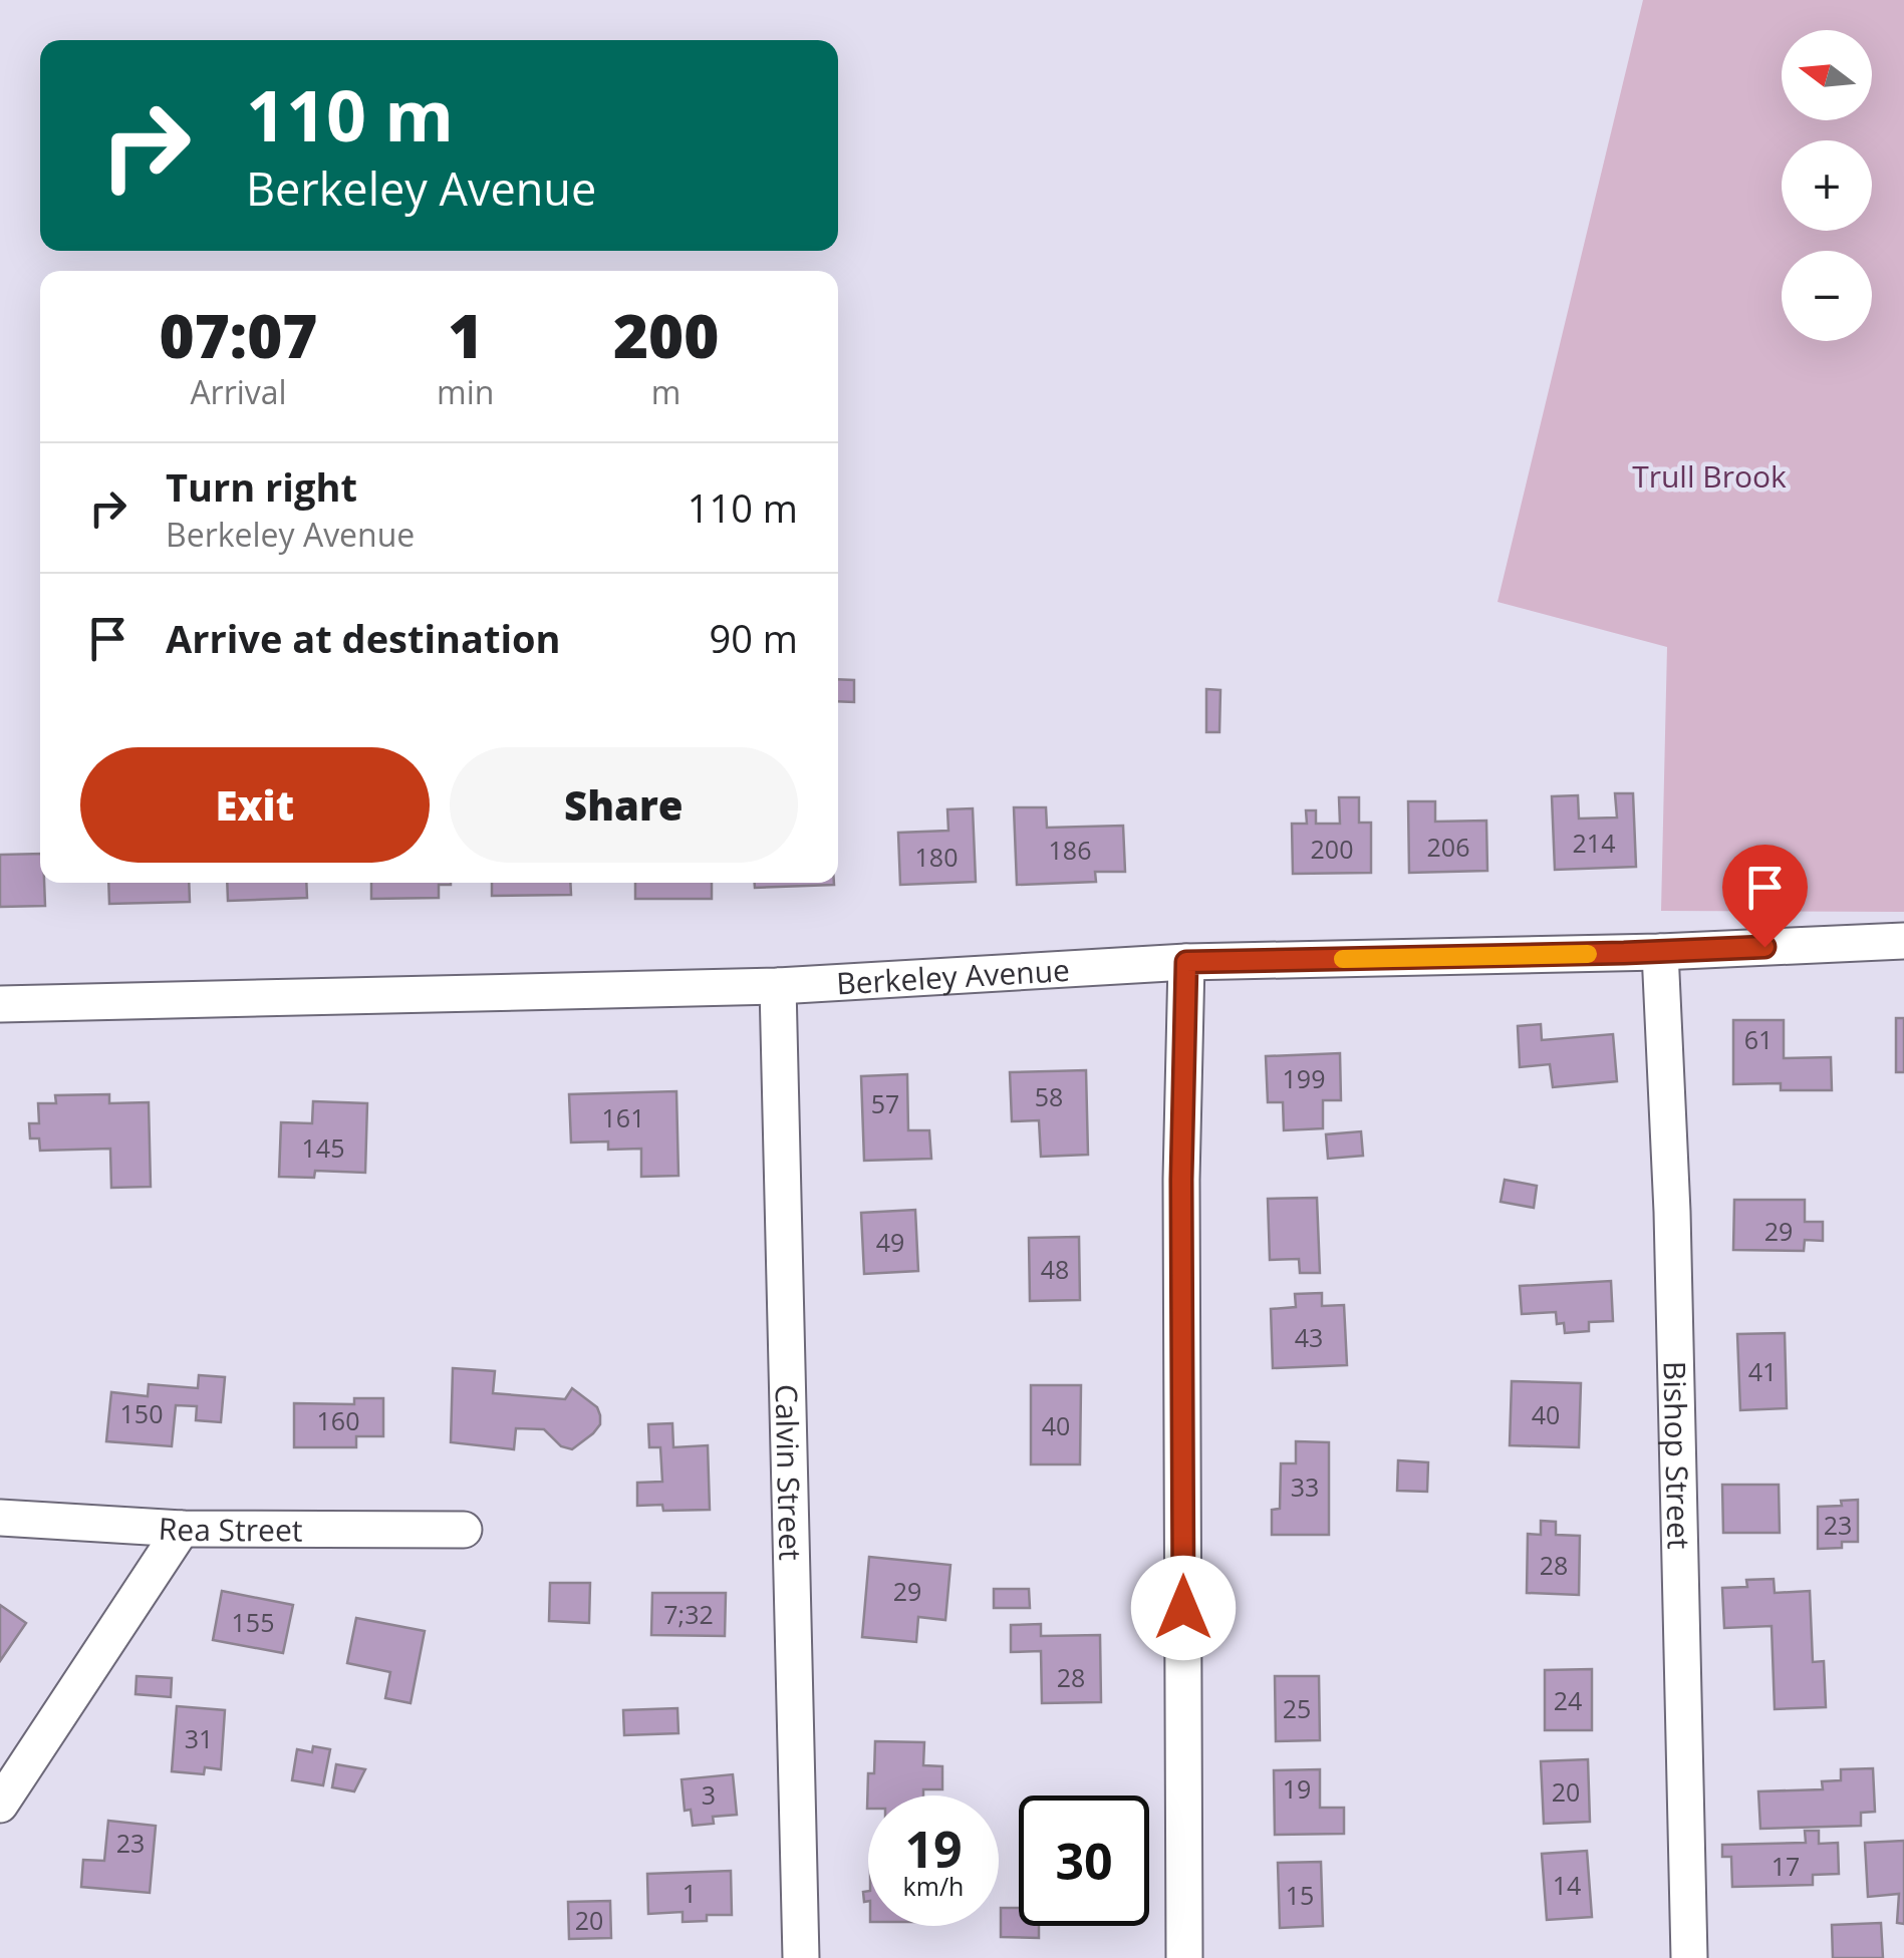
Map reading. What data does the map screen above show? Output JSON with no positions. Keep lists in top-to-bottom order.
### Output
{
  "streets": {
    "street": [
      "Berkeley Avenue",
      "Bishop Street",
      "Calvin Street",
      "Rea Street"
    ]
  },
  "crossings": [
    ["Berkeley Avenue", "Bishop Street"],
    ["Berkeley Avenue", "Calvin Street"]
  ],
  "parks": ["Trull Brook"],
  "house_numbers": [
    "214",
    "206",
    "200",
    "186",
    "180",
    "61",
    "199",
    "58",
    "57",
    "161",
    "145",
    "29",
    "49",
    "48",
    "43",
    "41",
    "150",
    "40",
    "160",
    "40",
    "33",
    "23",
    "28",
    "29",
    "7;32",
    "155",
    "28",
    "24",
    "25",
    "31",
    "19",
    "20",
    "3",
    "23",
    "17",
    "14",
    "1",
    "15",
    "20"
  ],
  "north": "left",
  "page": {
    "map_buttons": ["+", "−"],
    "turn": ["110 m", "Berkeley Avenue"],
    "eta": [
      "07:07",
      "Arrival",
      "1",
      "min",
      "200",
      "m"
    ],
    "list": [
      {
        "name": "Turn right",
        "note": "Berkeley Avenue",
        "value": "110 m"
      },
      {
        "name": "Arrive at destination",
        "value": "90 m"
      }
    ],
    "buttons": ["Exit", "Share"],
    "speed": "19 km/h",
    "limit": "30"
  }
}
